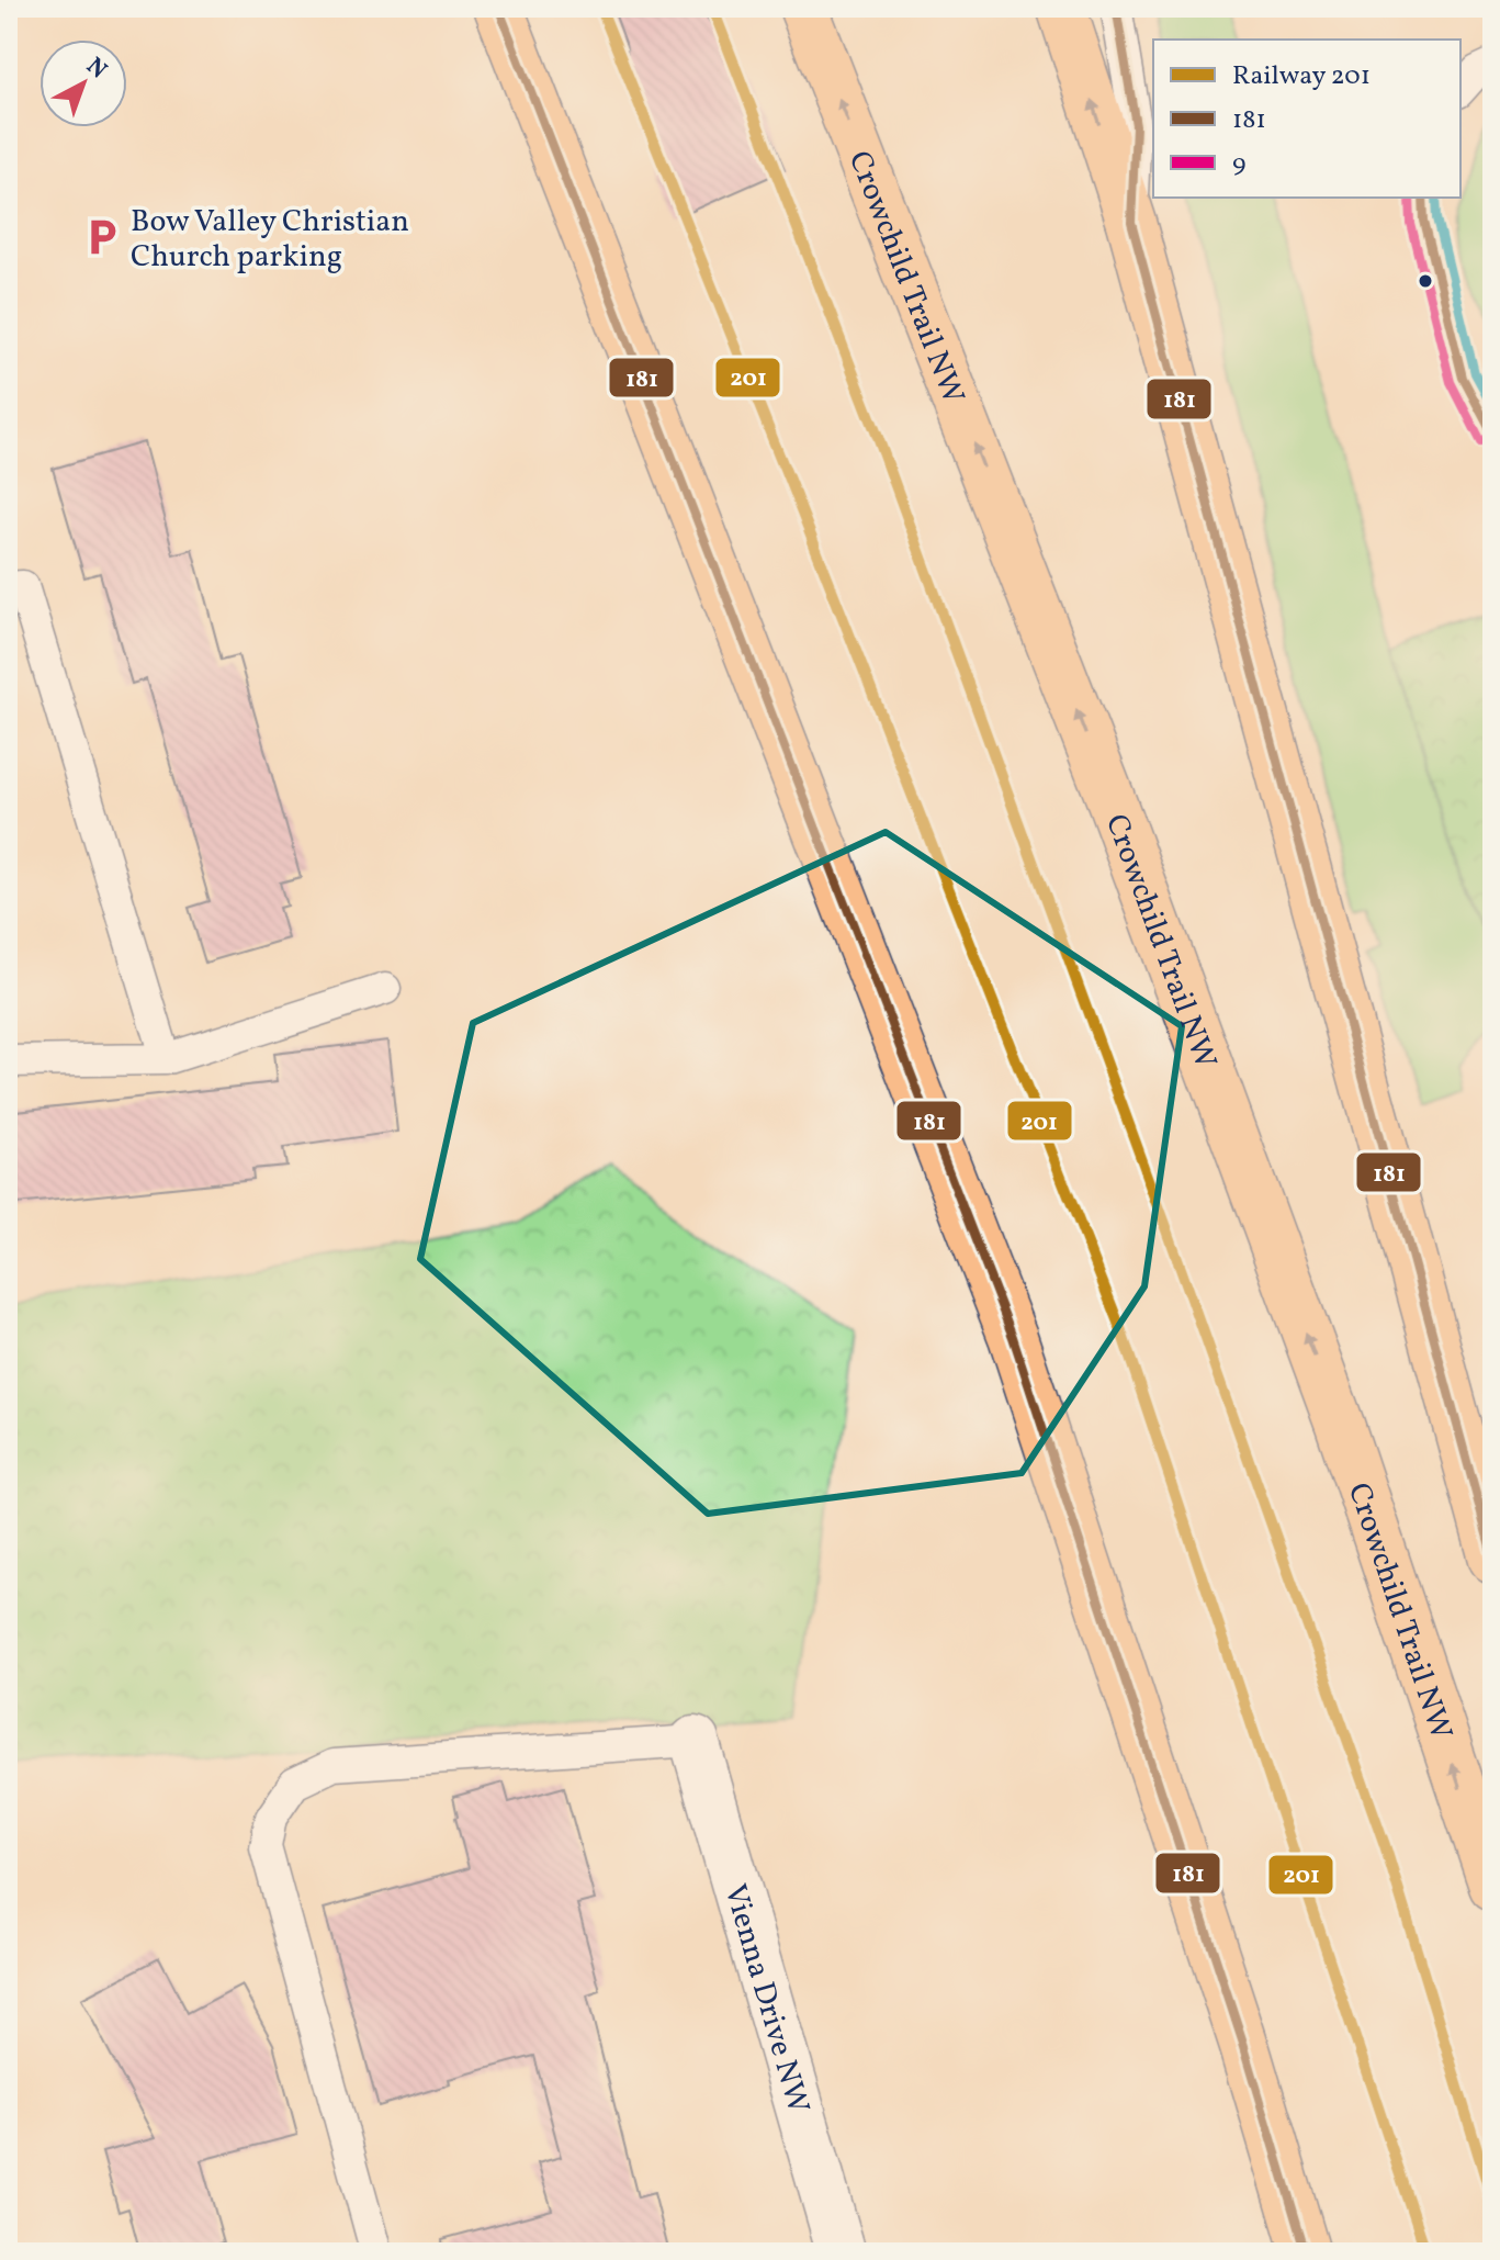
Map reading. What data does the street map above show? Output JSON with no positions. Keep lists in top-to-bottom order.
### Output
{
  "streets": {
    "highway": ["Crowchild Trail NW"],
    "street": ["Vienna Drive NW"]
  },
  "places": {
    "parking": ["Bow Valley Christian Church parking"]
  },
  "lines": ["rail line 201", "transit line 181", "transit line 9"],
  "legend": ["Railway 201", "181", "9"],
  "north": "top right"
}
